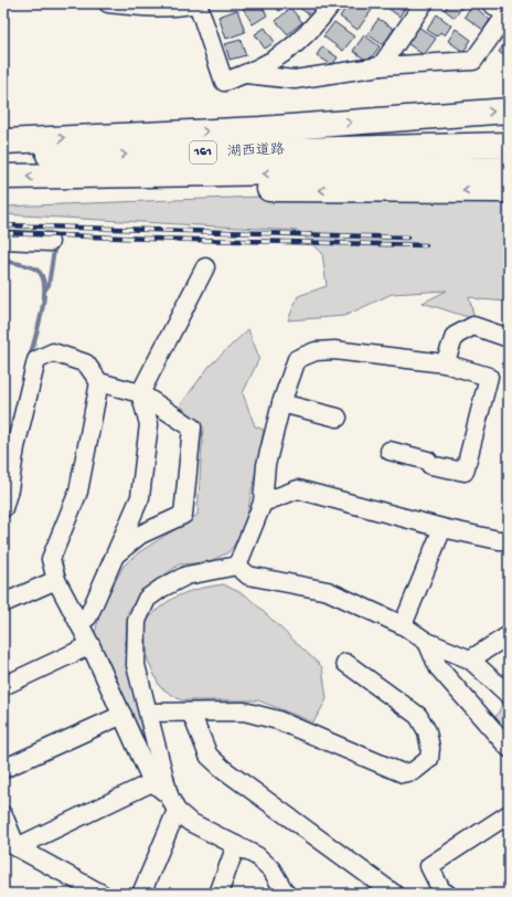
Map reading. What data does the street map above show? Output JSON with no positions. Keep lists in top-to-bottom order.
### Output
{
  "streets": {
    "highway": ["湖西道路", "161"]
  }
}
